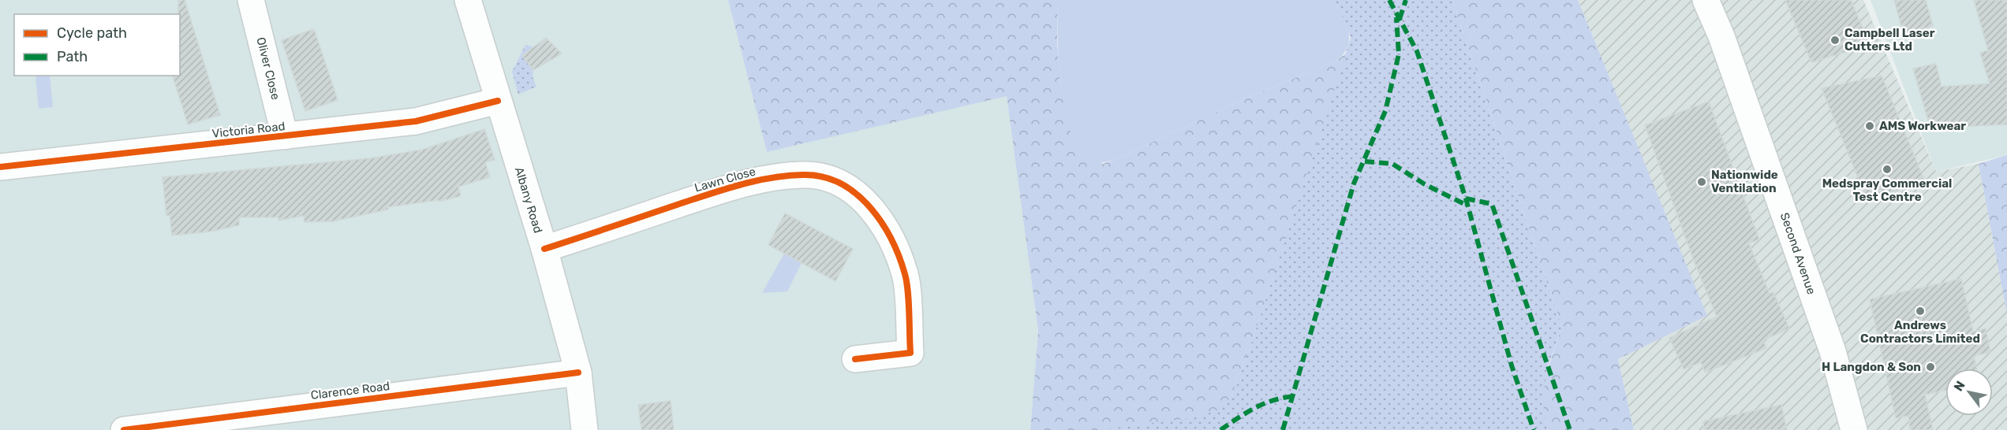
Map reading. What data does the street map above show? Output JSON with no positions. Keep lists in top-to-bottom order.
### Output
{
  "streets": {
    "street": [
      "Oliver Close",
      "Victoria Road",
      "Lawn Close",
      "Albany Road",
      "Second Avenue",
      "Clarence Road"
    ]
  },
  "crossings": [
    ["Oliver Close", "Victoria Road"],
    ["Victoria Road", "Albany Road"],
    ["Lawn Close", "Albany Road"],
    ["Albany Road", "Clarence Road"]
  ],
  "places": [
    "Campbell Laser Cutters Ltd",
    "AMS Workwear",
    "Medspray Commercial Test Centre",
    "Nationwide Ventilation",
    "Andrews Contractors Limited",
    "H Langdon & Son"
  ],
  "legend": ["Cycle path", "Path"],
  "north": "top left"
}
